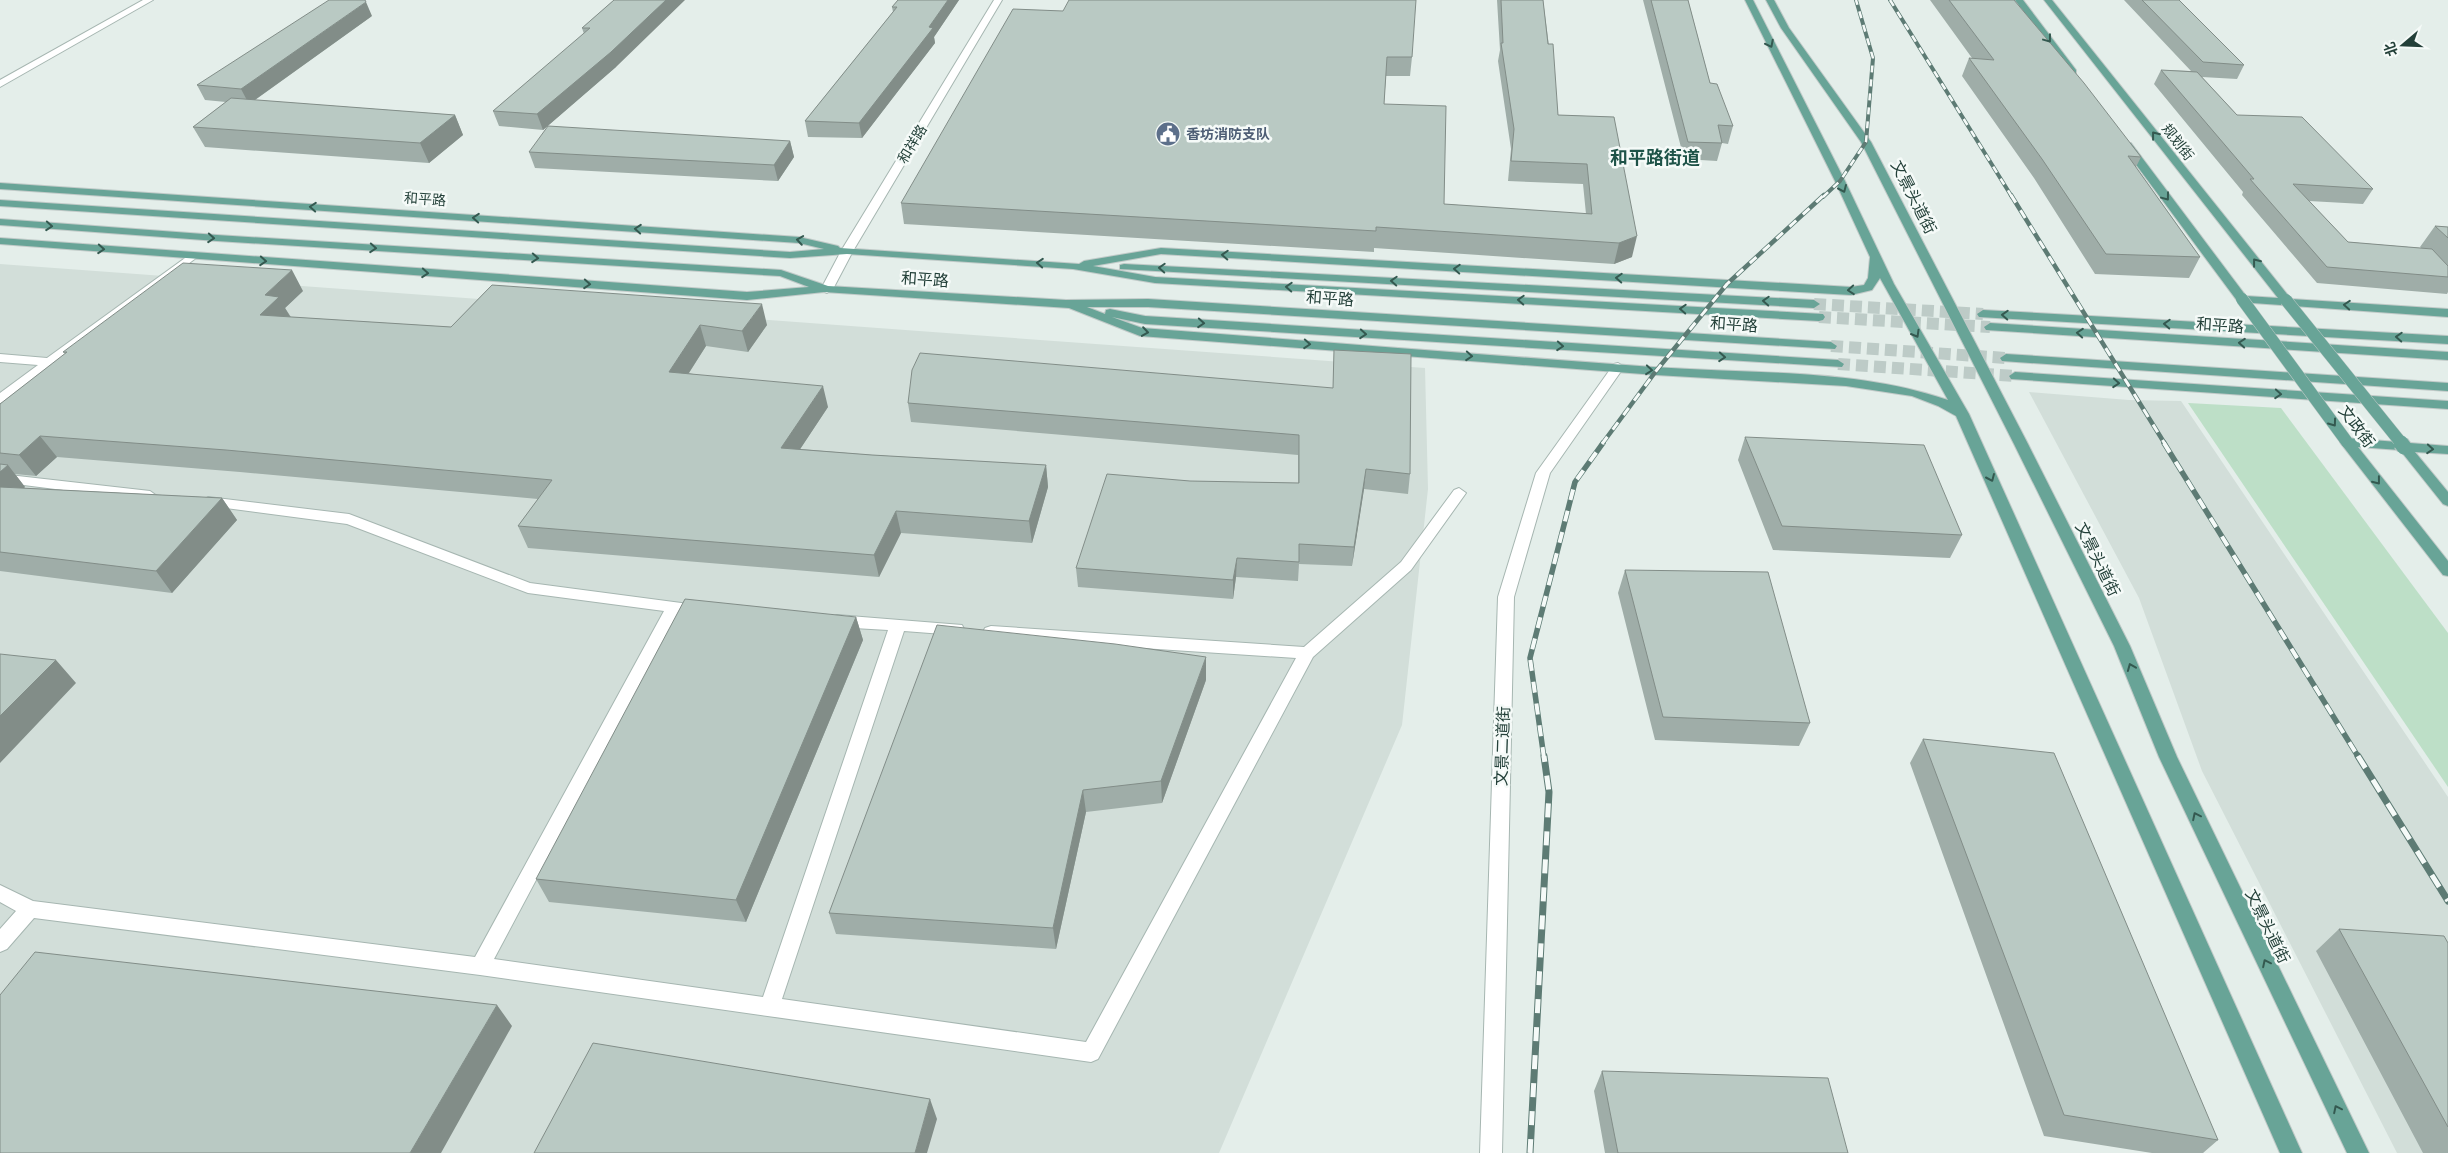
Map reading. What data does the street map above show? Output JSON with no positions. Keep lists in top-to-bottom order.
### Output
{
  "streets": {
    "main road": [
      "规划街",
      "文景头道街",
      "和平路",
      "文政街"
    ],
    "street": ["和祥路", "文景二道街"]
  },
  "crossings": [
    ["规划街", "文政街"],
    ["和祥路", "和平路"]
  ],
  "districts": ["和平路街道"],
  "places": {
    "public building": ["香坊消防支队"]
  },
  "north": "left"
}
